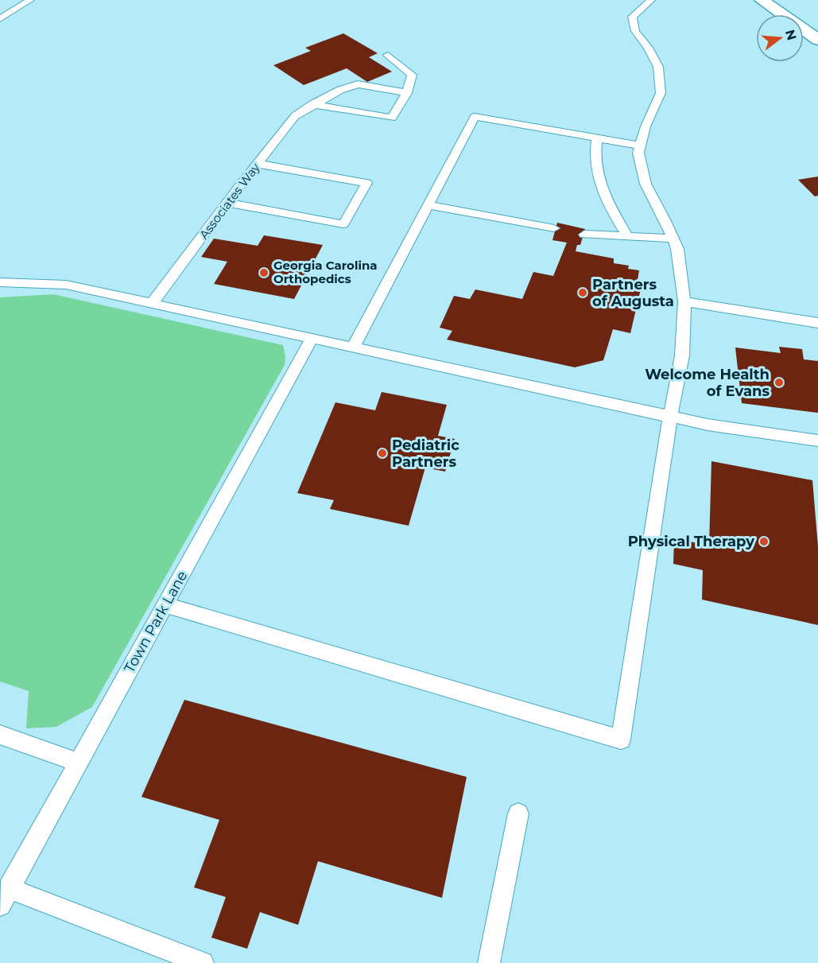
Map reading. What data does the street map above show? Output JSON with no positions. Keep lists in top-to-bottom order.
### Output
{
  "streets": {
    "lane": ["Associates Way", "Town Park Lane"]
  },
  "places": [
    "Georgia Carolina Orthopedics",
    "Partners of Augusta",
    "Welcome Health of Evans",
    "Pediatric Partners",
    "Physical Therapy"
  ],
  "north": "right"
}
